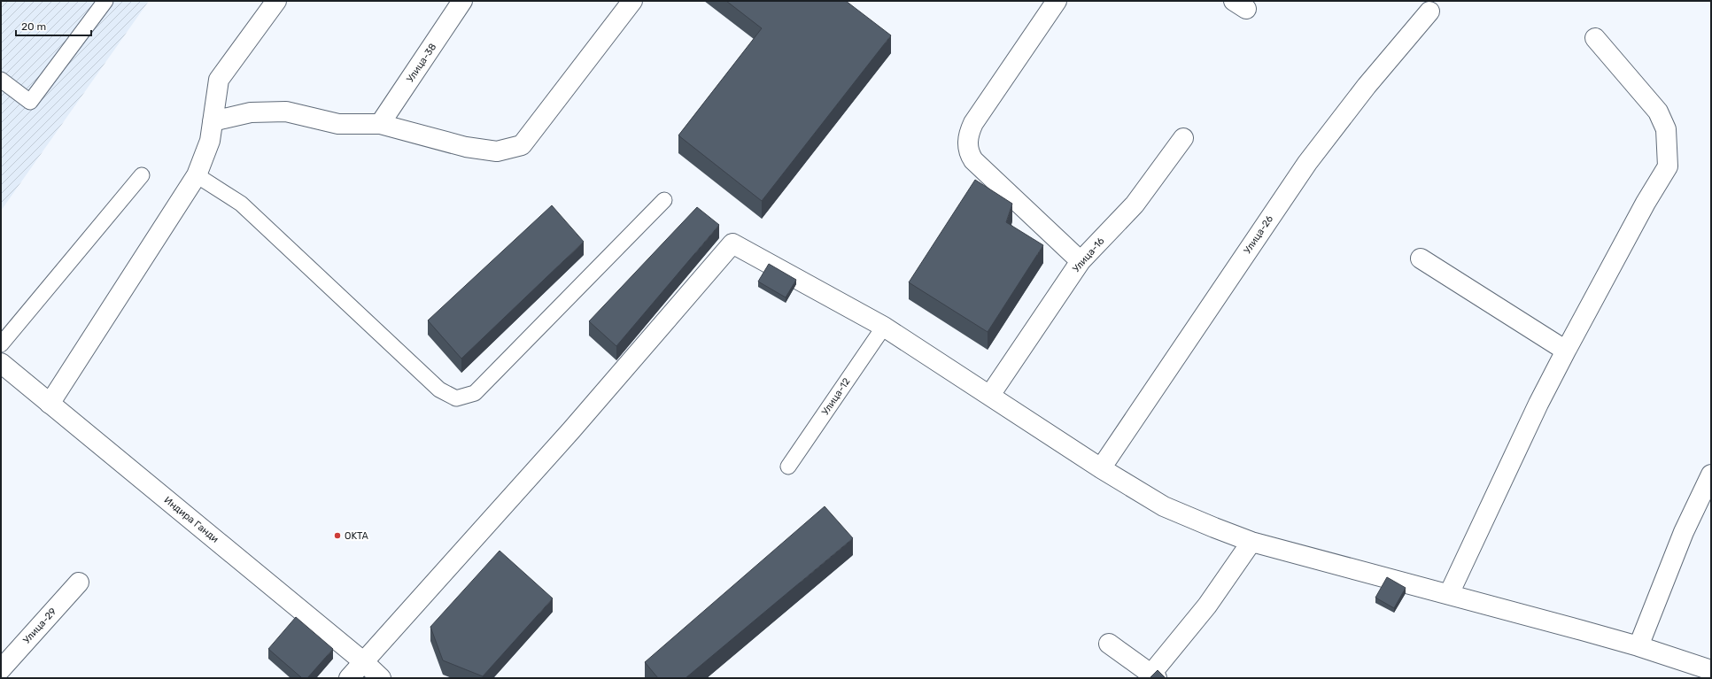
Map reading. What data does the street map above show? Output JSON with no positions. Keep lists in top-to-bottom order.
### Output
{
  "streets": {
    "street": [
      "Улица-38",
      "Улица-26",
      "Улица-16",
      "Индира Ганди",
      "Улица-29"
    ],
    "lane": ["Улица-12"]
  },
  "places": ["OKTA"],
  "scale_bar": "20 m"
}
